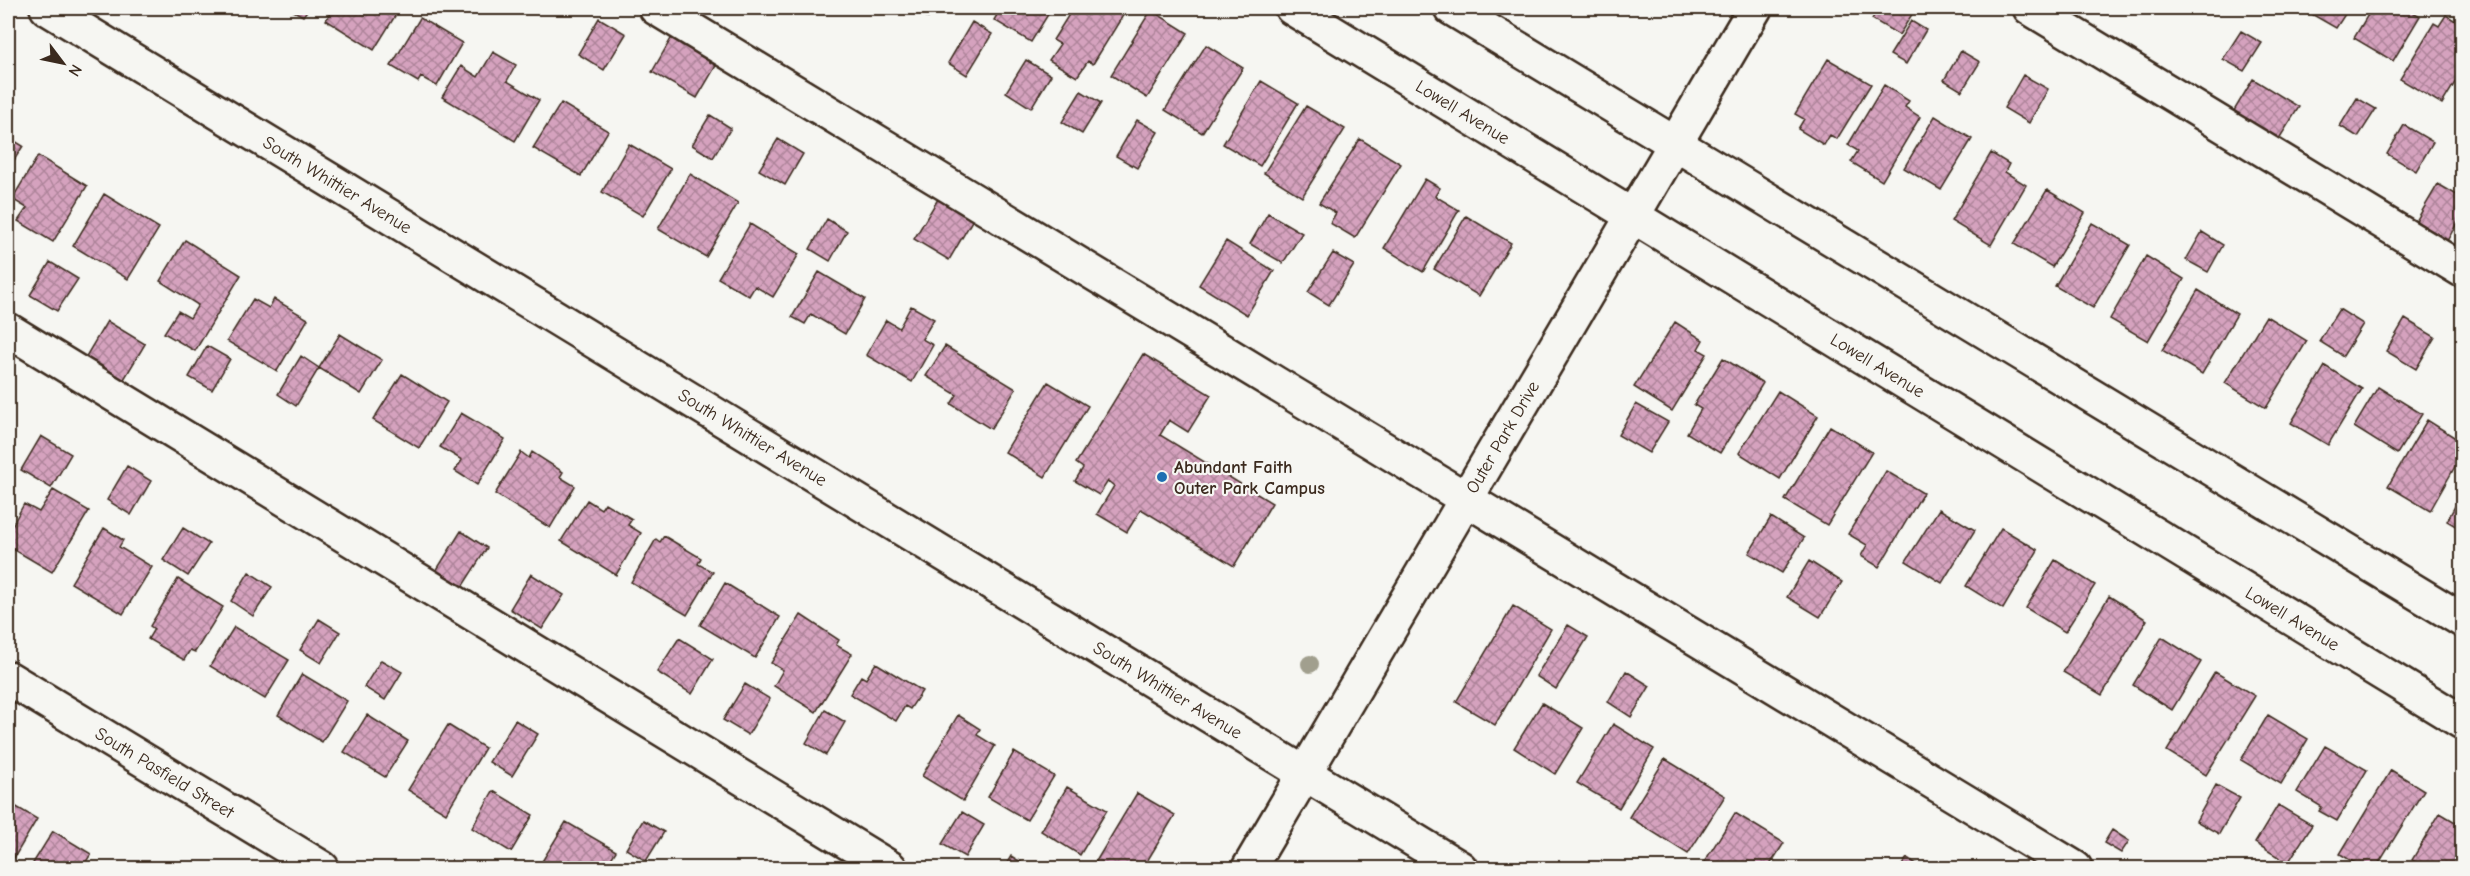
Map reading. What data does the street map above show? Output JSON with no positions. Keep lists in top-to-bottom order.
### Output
{
  "streets": {
    "street": [
      "Lowell Avenue",
      "South Whittier Avenue",
      "Outer Park Drive",
      "South Pasfield Street"
    ]
  },
  "crossings": [
    ["Lowell Avenue", "Outer Park Drive"],
    ["South Whittier Avenue", "Outer Park Drive"]
  ],
  "places": ["Abundant Faith Outer Park Campus"],
  "north": "bottom right"
}
